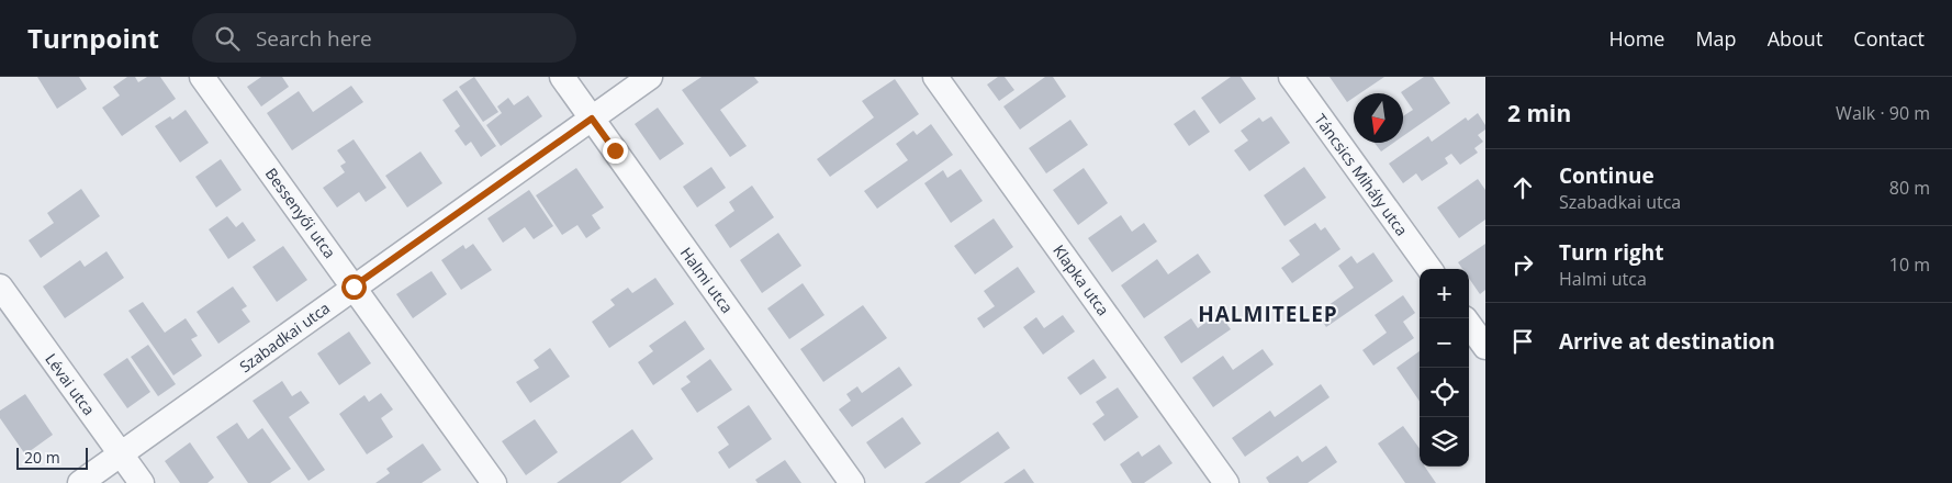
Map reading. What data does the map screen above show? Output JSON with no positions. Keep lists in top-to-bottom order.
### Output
{
  "streets": {
    "street": [
      "Táncsics Mihály utca",
      "Bessenyői utca",
      "Halmi utca",
      "Klapka utca",
      "Szabadkai utca",
      "Lévai utca"
    ]
  },
  "crossings": [
    ["Bessenyői utca", "Szabadkai utca"],
    ["Halmi utca", "Szabadkai utca"],
    ["Szabadkai utca", "Lévai utca"]
  ],
  "districts": ["HALMITELEP"],
  "scale_bar": "20 m",
  "north": "bottom",
  "page": {
    "header": "Turnpoint",
    "search": "Search here",
    "nav": [
      "Home",
      "Map",
      "About",
      "Contact"
    ],
    "heading": ["2 min", "Walk · 90 m"],
    "list": [
      ["Continue", "Szabadkai utca", "80 m"],
      ["Turn right", "Halmi utca", "10 m"],
      "Arrive at destination"
    ],
    "map_buttons": ["+", "−"],
    "scale": "20 m"
  }
}
